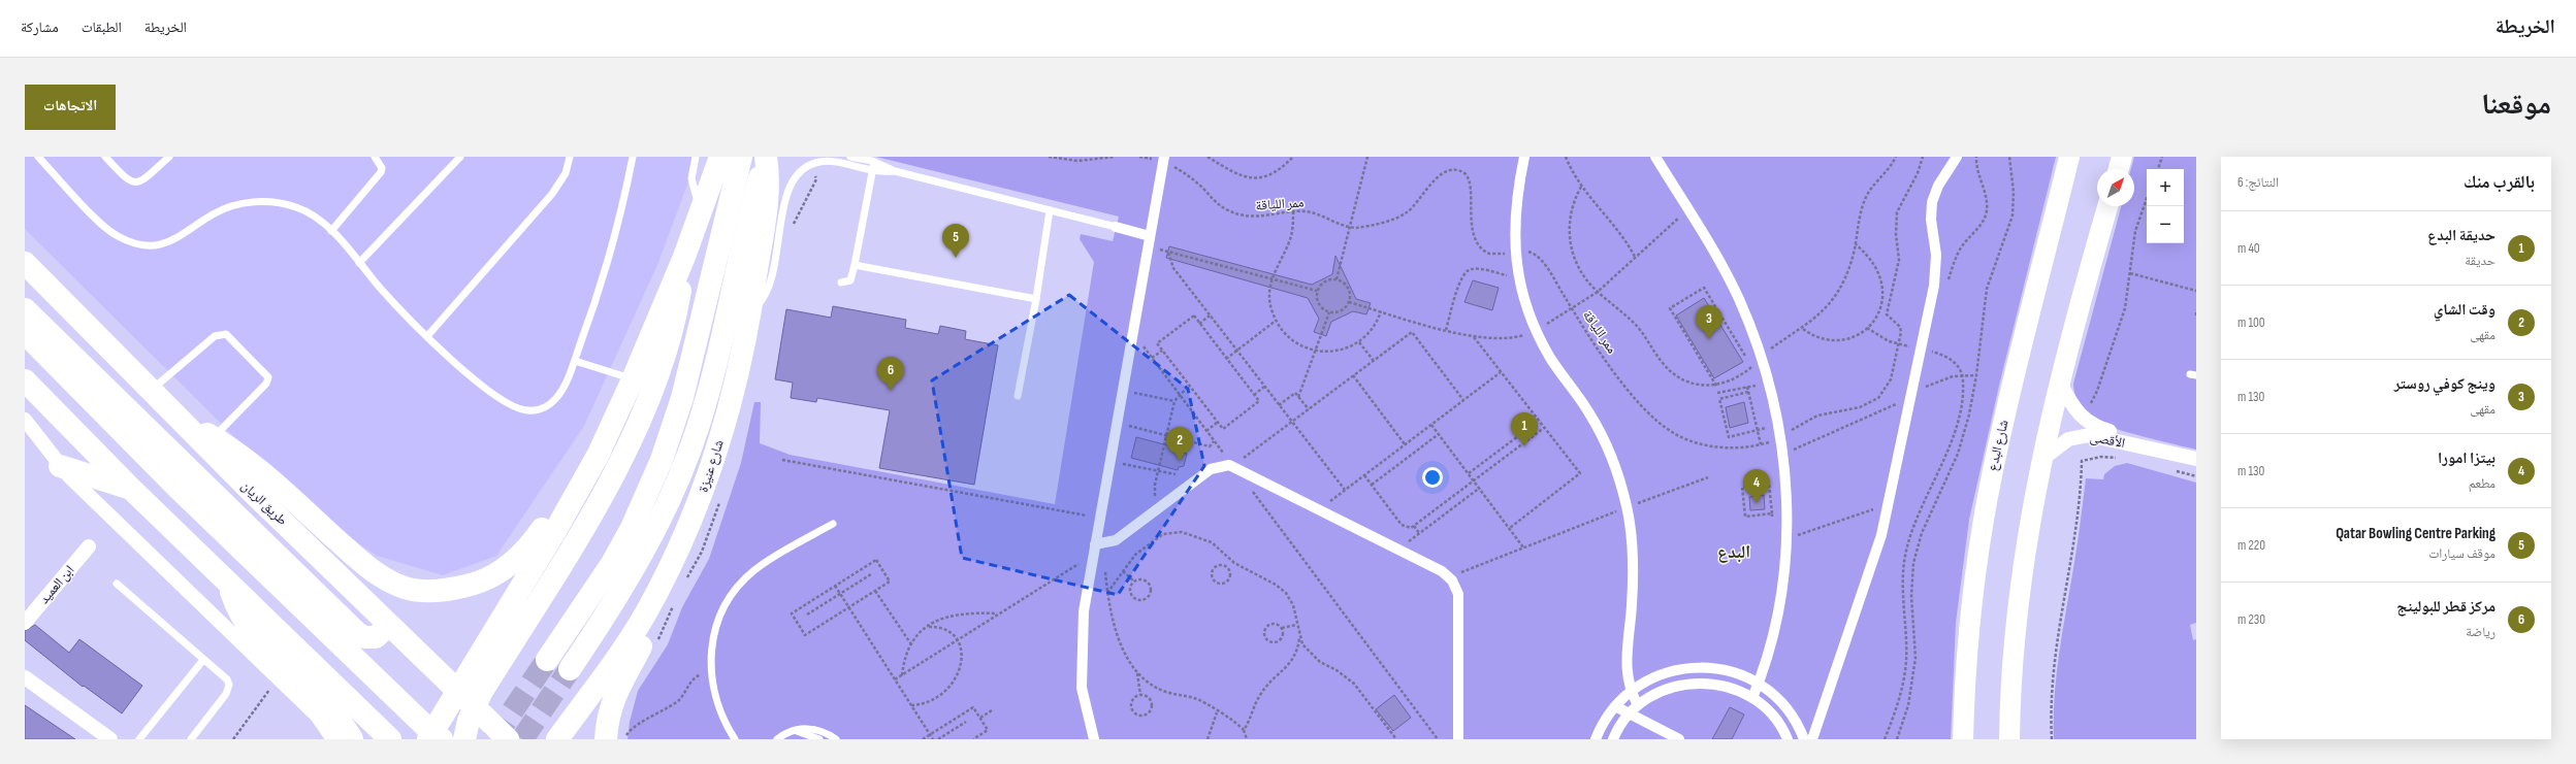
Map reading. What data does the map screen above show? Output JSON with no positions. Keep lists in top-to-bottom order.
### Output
{
  "streets": {
    "main road": ["شارع البدع", "شارع عنيزة", "طريق الريان"],
    "street": ["الأقصى", "ابن العميد"],
    "path": ["ممر اللياقة"]
  },
  "districts": ["البدع"],
  "north": "top right",
  "page": {
    "header": "الخريطة",
    "nav": ["الخريطة", "الطبقات", "مشاركة"],
    "title": "موقعنا",
    "buttons": "الاتجاهات",
    "heading": ["بالقرب منك", "النتائج: 6"],
    "map_buttons": ["+", "−"],
    "list": [
      {
        "mark": "1",
        "name": "حديقة البدع",
        "note": "حديقة",
        "value": "40 m"
      },
      {
        "mark": "2",
        "name": "وقت الشاي",
        "note": "مقهى",
        "value": "100 m"
      },
      {
        "mark": "3",
        "name": "وينج كوفي روستر",
        "note": "مقهى",
        "value": "130 m"
      },
      {
        "mark": "4",
        "name": "بيتزا امورا",
        "note": "مطعم",
        "value": "130 m"
      },
      {
        "mark": "5",
        "name": "Qatar Bowling Centre Parking",
        "note": "موقف سيارات",
        "value": "220 m"
      },
      {
        "mark": "6",
        "name": "مركز قطر للبولينج",
        "note": "رياضة",
        "value": "230 m"
      }
    ],
    "pins": [
      "5",
      "3",
      "6",
      "1",
      "2",
      "4"
    ]
  }
}
